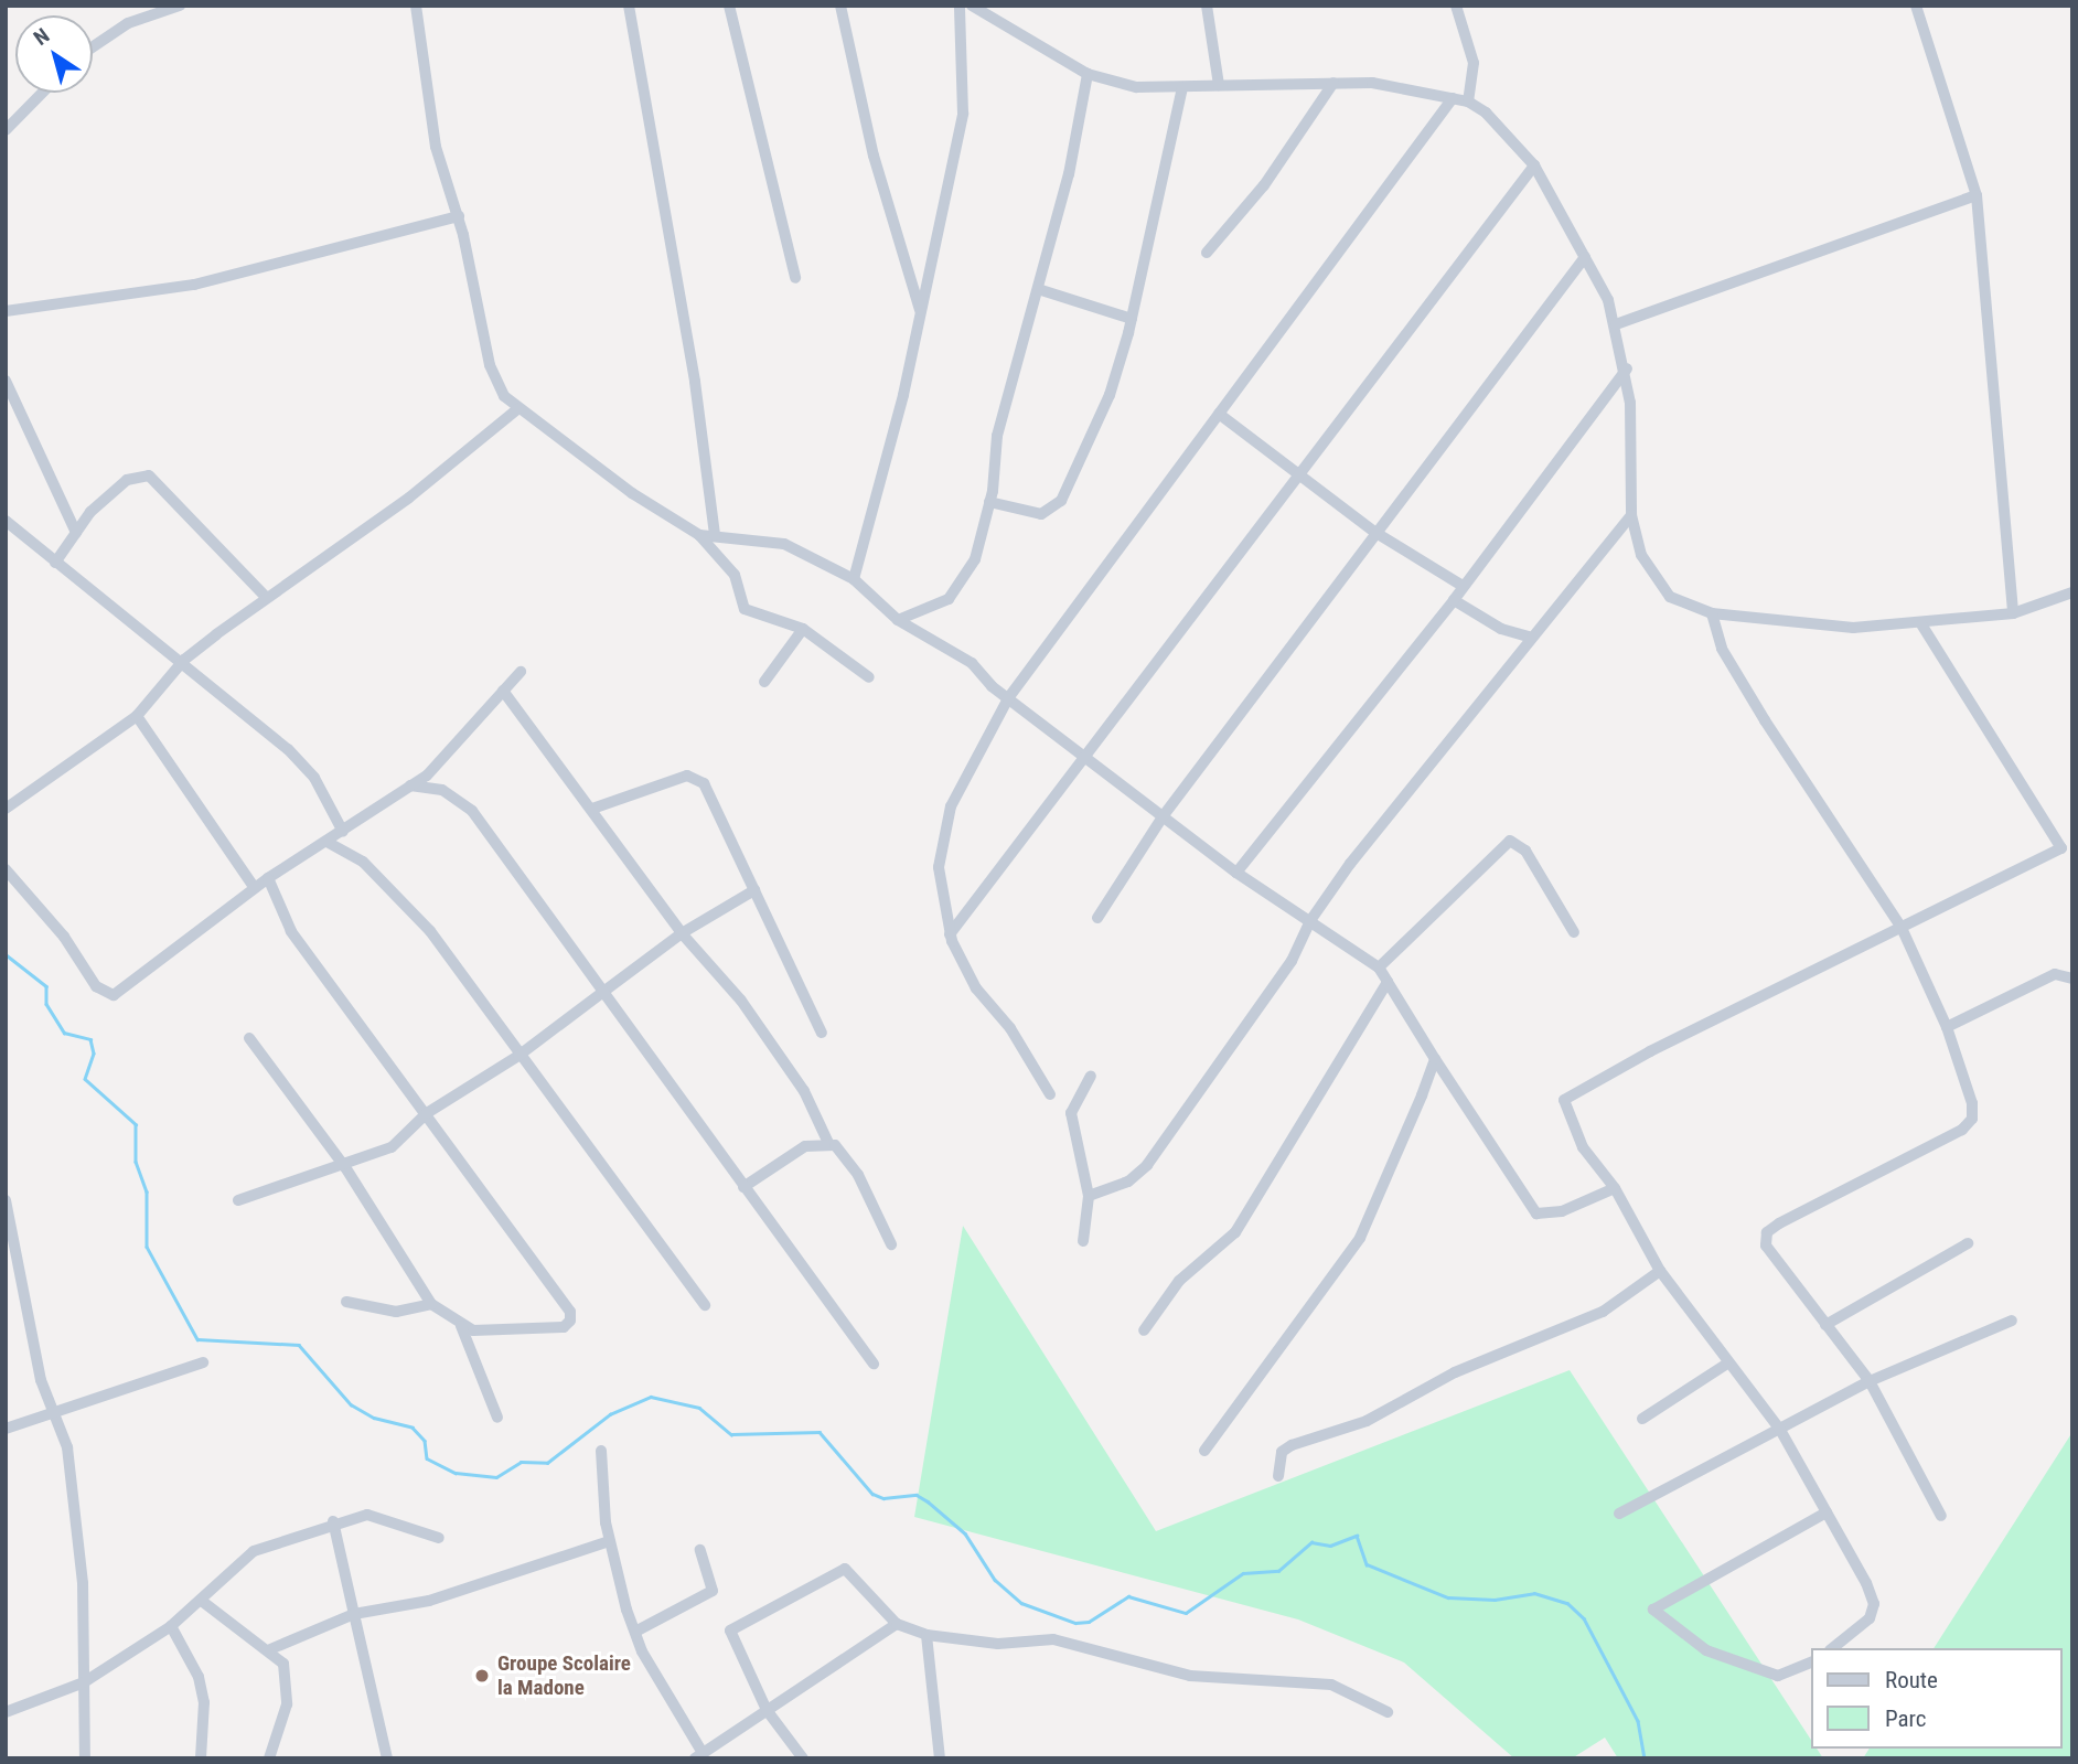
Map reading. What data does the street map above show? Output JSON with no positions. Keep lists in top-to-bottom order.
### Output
{
  "places": ["Groupe Scolaire la Madone"],
  "legend": ["Route", "Parc"],
  "north": "top left"
}
